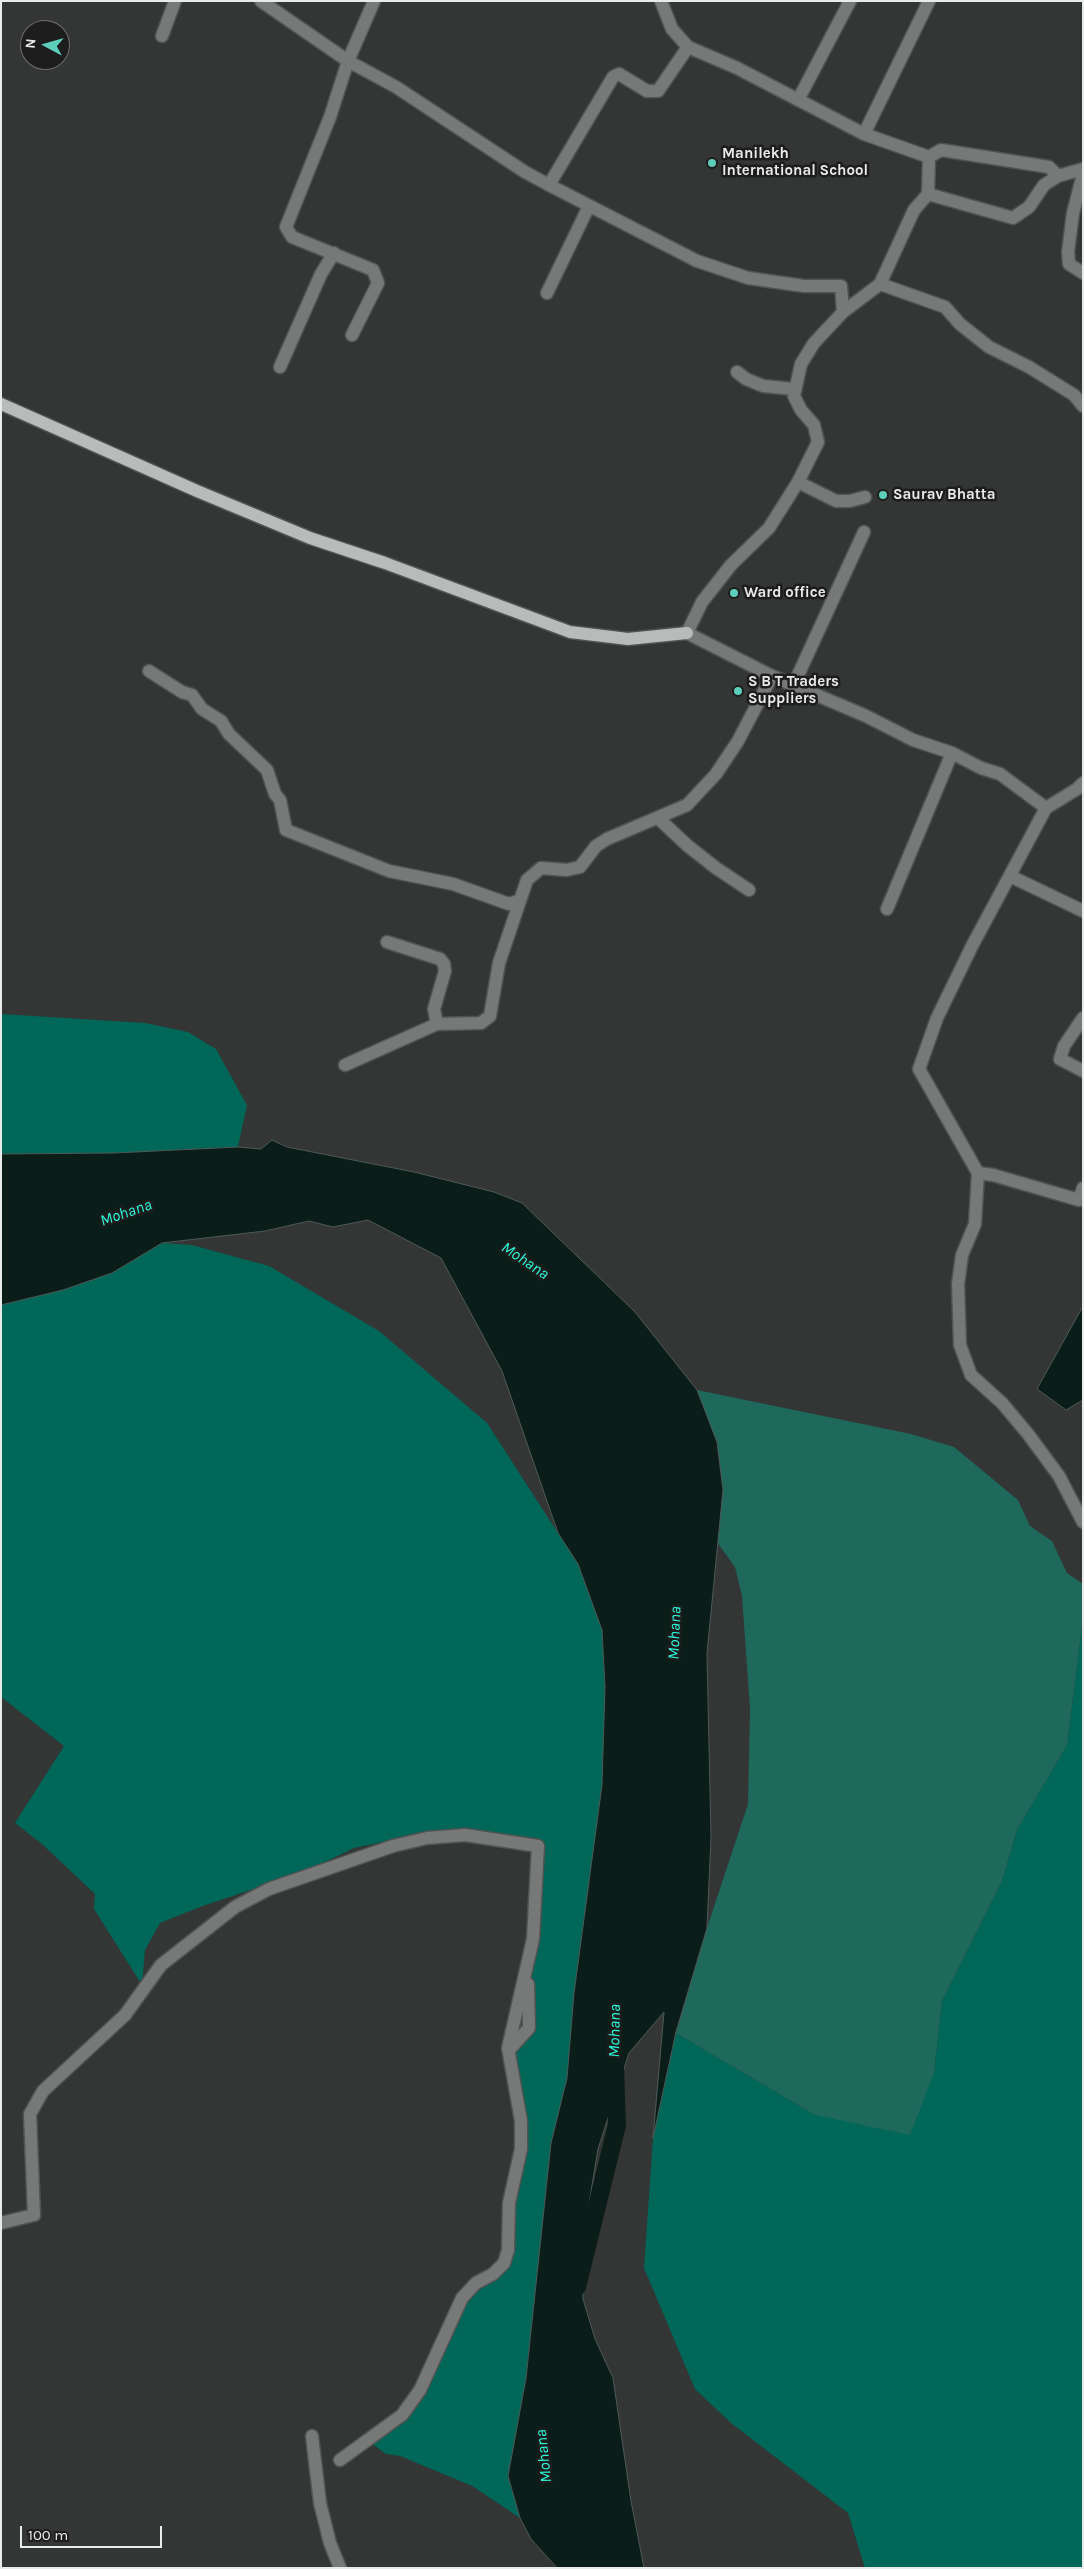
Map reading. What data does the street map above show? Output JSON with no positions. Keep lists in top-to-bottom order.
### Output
{
  "water": ["Mohana"],
  "places": [
    "Manilekh International School",
    "Saurav Bhatta",
    "Ward office",
    "S B T Traders Suppliers"
  ],
  "scale_bar": "100 m",
  "north": "left"
}
